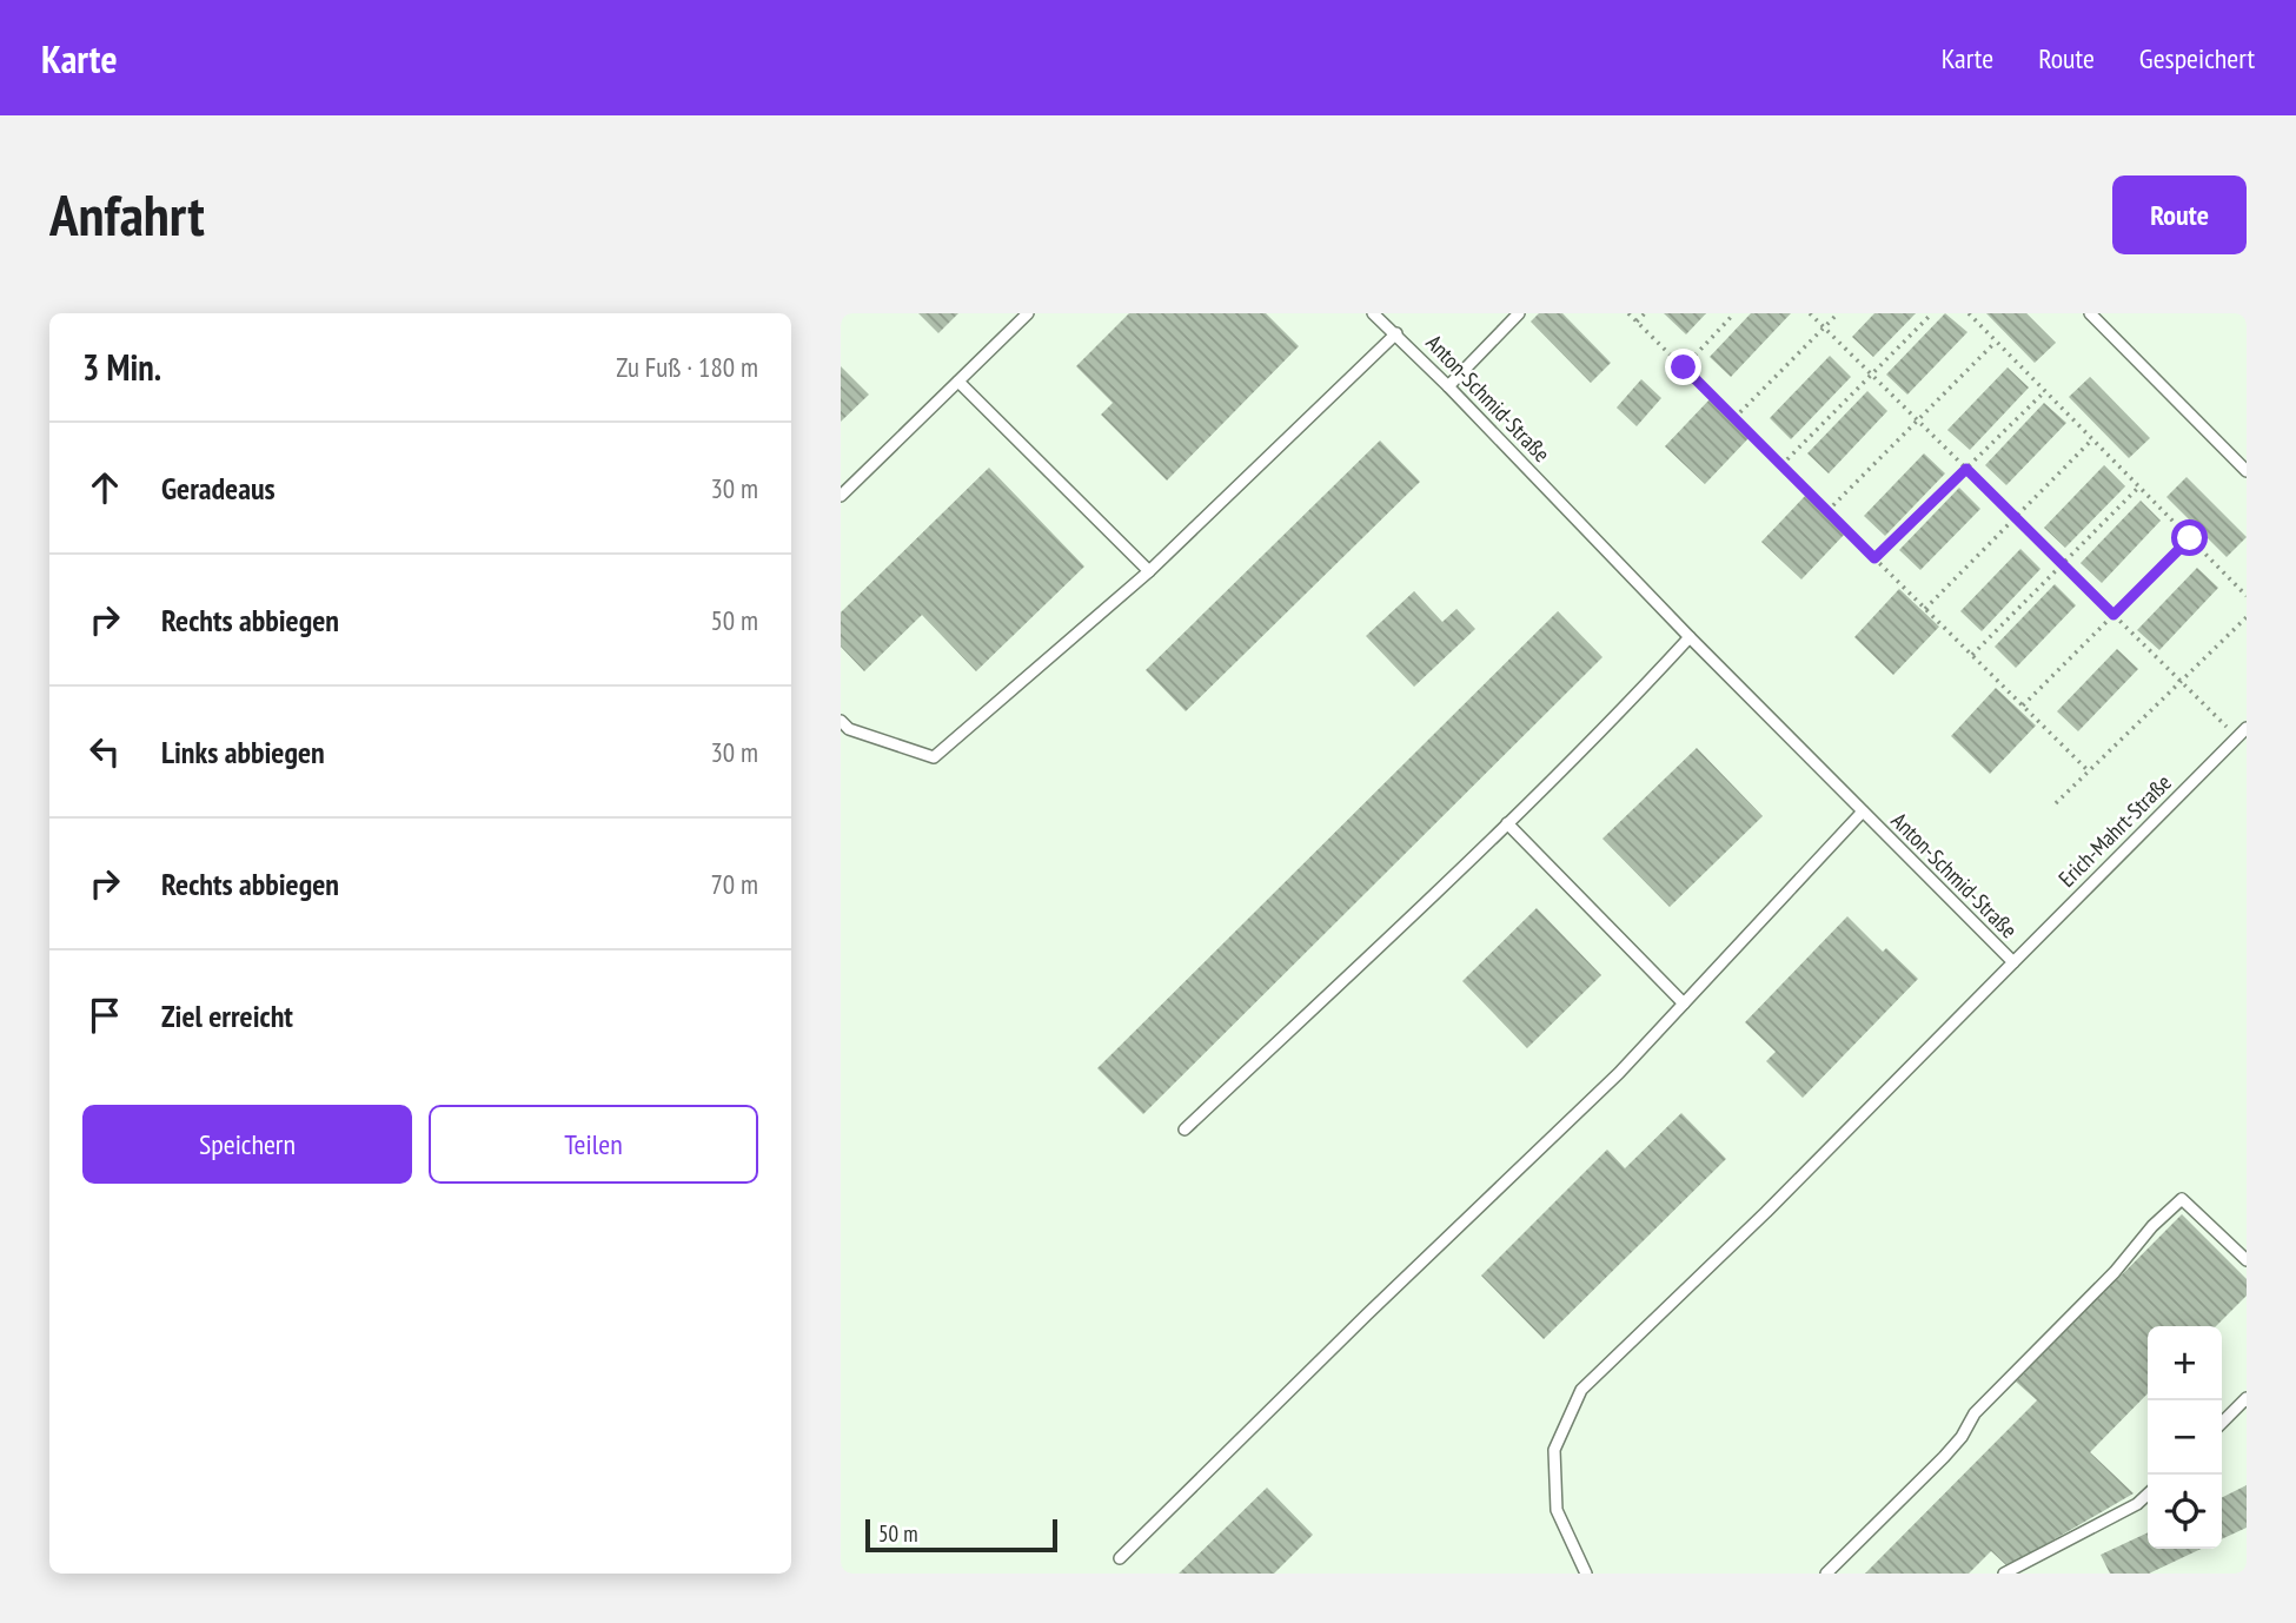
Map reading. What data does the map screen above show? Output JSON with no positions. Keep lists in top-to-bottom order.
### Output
{
  "streets": {
    "lane": ["Anton-Schmid-Straße", "Erich-Mahrt-Straße"]
  },
  "crossings": [
    ["Anton-Schmid-Straße", "Erich-Mahrt-Straße"]
  ],
  "scale_bar": "50 m",
  "page": {
    "header": "Karte",
    "nav": ["Karte", "Route", "Gespeichert"],
    "buttons": [
      "Route",
      ["Speichern", "Teilen"]
    ],
    "title": "Anfahrt",
    "heading": ["3 Min.", "Zu Fuß · 180 m"],
    "list": [
      ["Geradeaus", "30 m"],
      ["Rechts abbiegen", "50 m"],
      ["Links abbiegen", "30 m"],
      ["Rechts abbiegen", "70 m"],
      "Ziel erreicht"
    ],
    "map_buttons": ["+", "−"],
    "scale": "50 m"
  }
}
